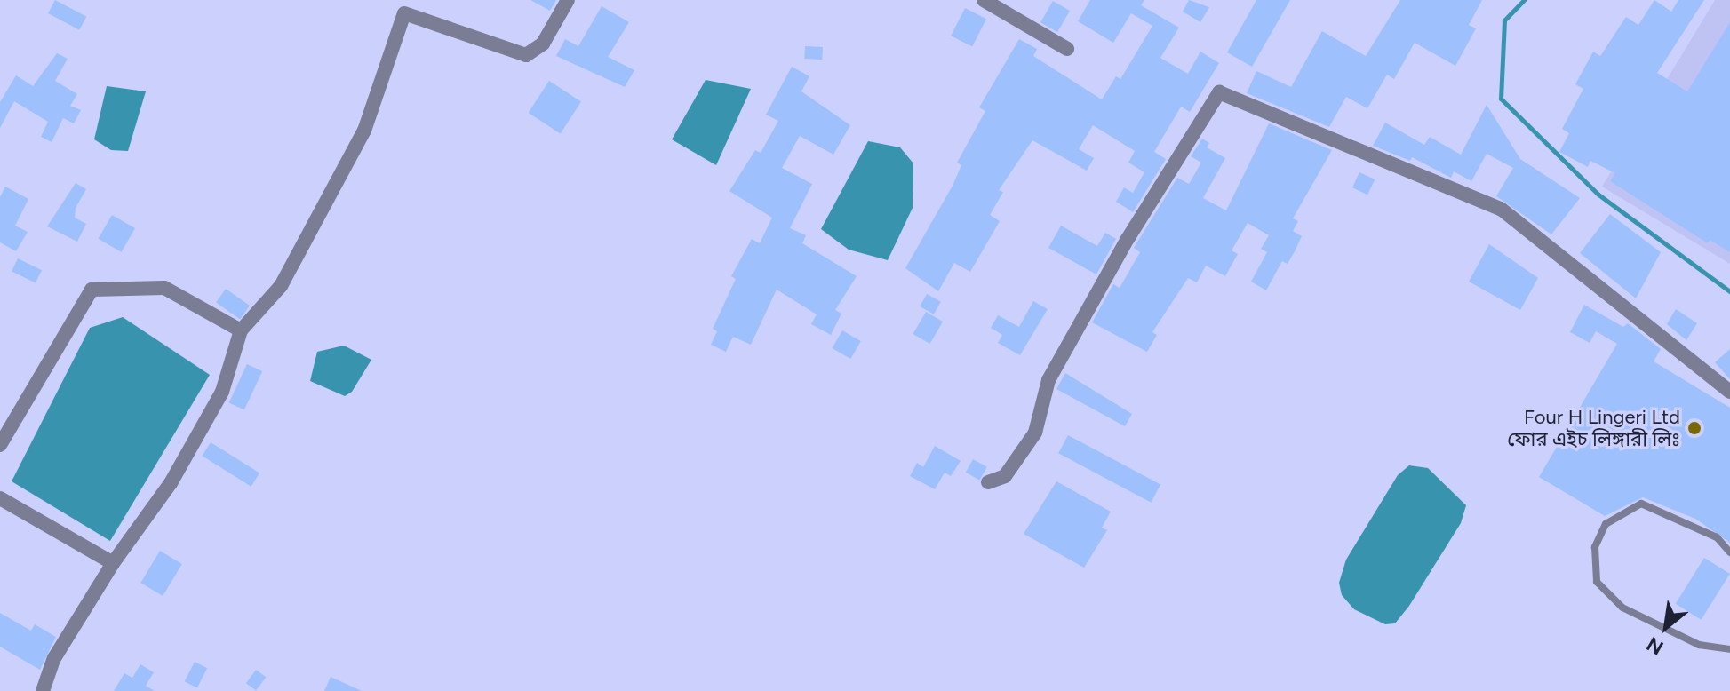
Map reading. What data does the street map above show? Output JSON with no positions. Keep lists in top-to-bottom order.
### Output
{
  "places": ["Four H Lingeri Ltd ফোর এইচ লিঙ্গারী লিঃ"],
  "north": "bottom left"
}
